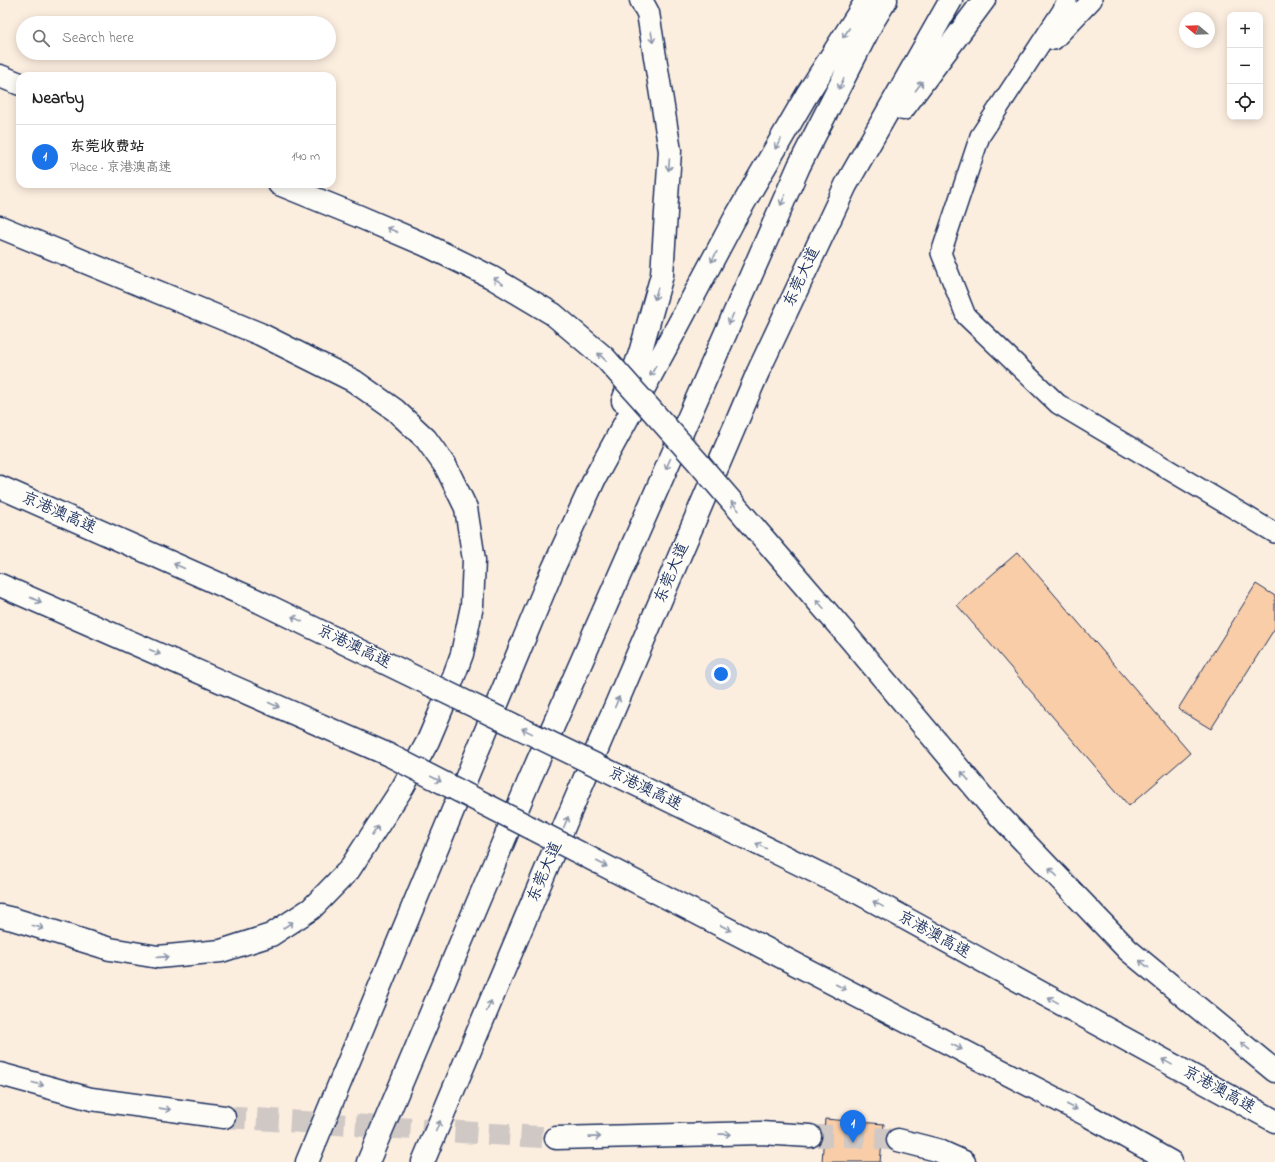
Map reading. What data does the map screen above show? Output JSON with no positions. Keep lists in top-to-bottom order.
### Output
{
  "streets": {
    "highway": ["东莞大道", "京港澳高速"]
  },
  "north": "left",
  "page": {
    "map_buttons": ["+", "−"],
    "search": "Search here",
    "heading": "Nearby",
    "list": [
      {
        "mark": "1",
        "name": "东莞收费站",
        "note": "Place · 京港澳高速",
        "value": "140 m"
      }
    ],
    "pins": "1"
  }
}
